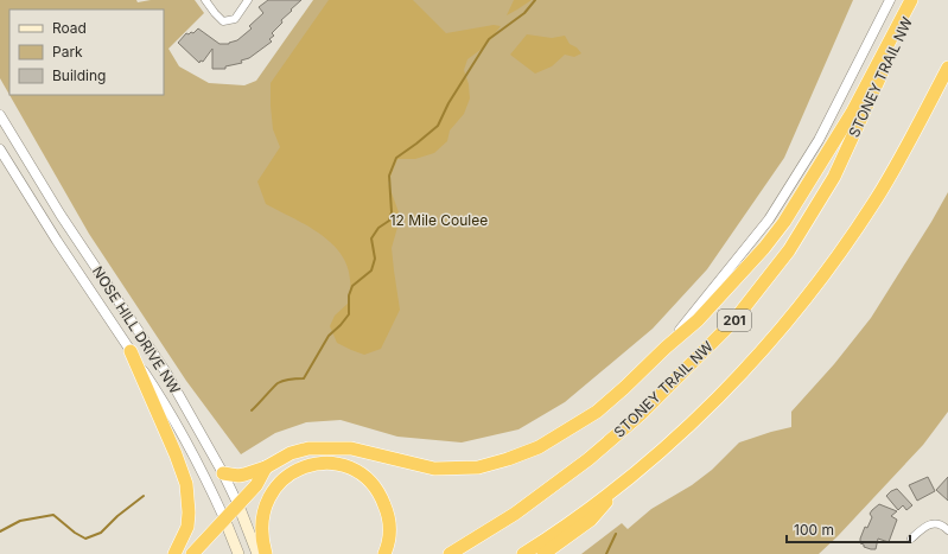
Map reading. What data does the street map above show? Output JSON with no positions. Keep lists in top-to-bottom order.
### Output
{
  "streets": {
    "highway": ["STONEY TRAIL NW", "201"],
    "main road": ["NOSE HILL DRIVE NW"]
  },
  "parks": ["12 Mile Coulee"],
  "legend": ["Road", "Park", "Building"],
  "scale_bar": "100 m"
}
